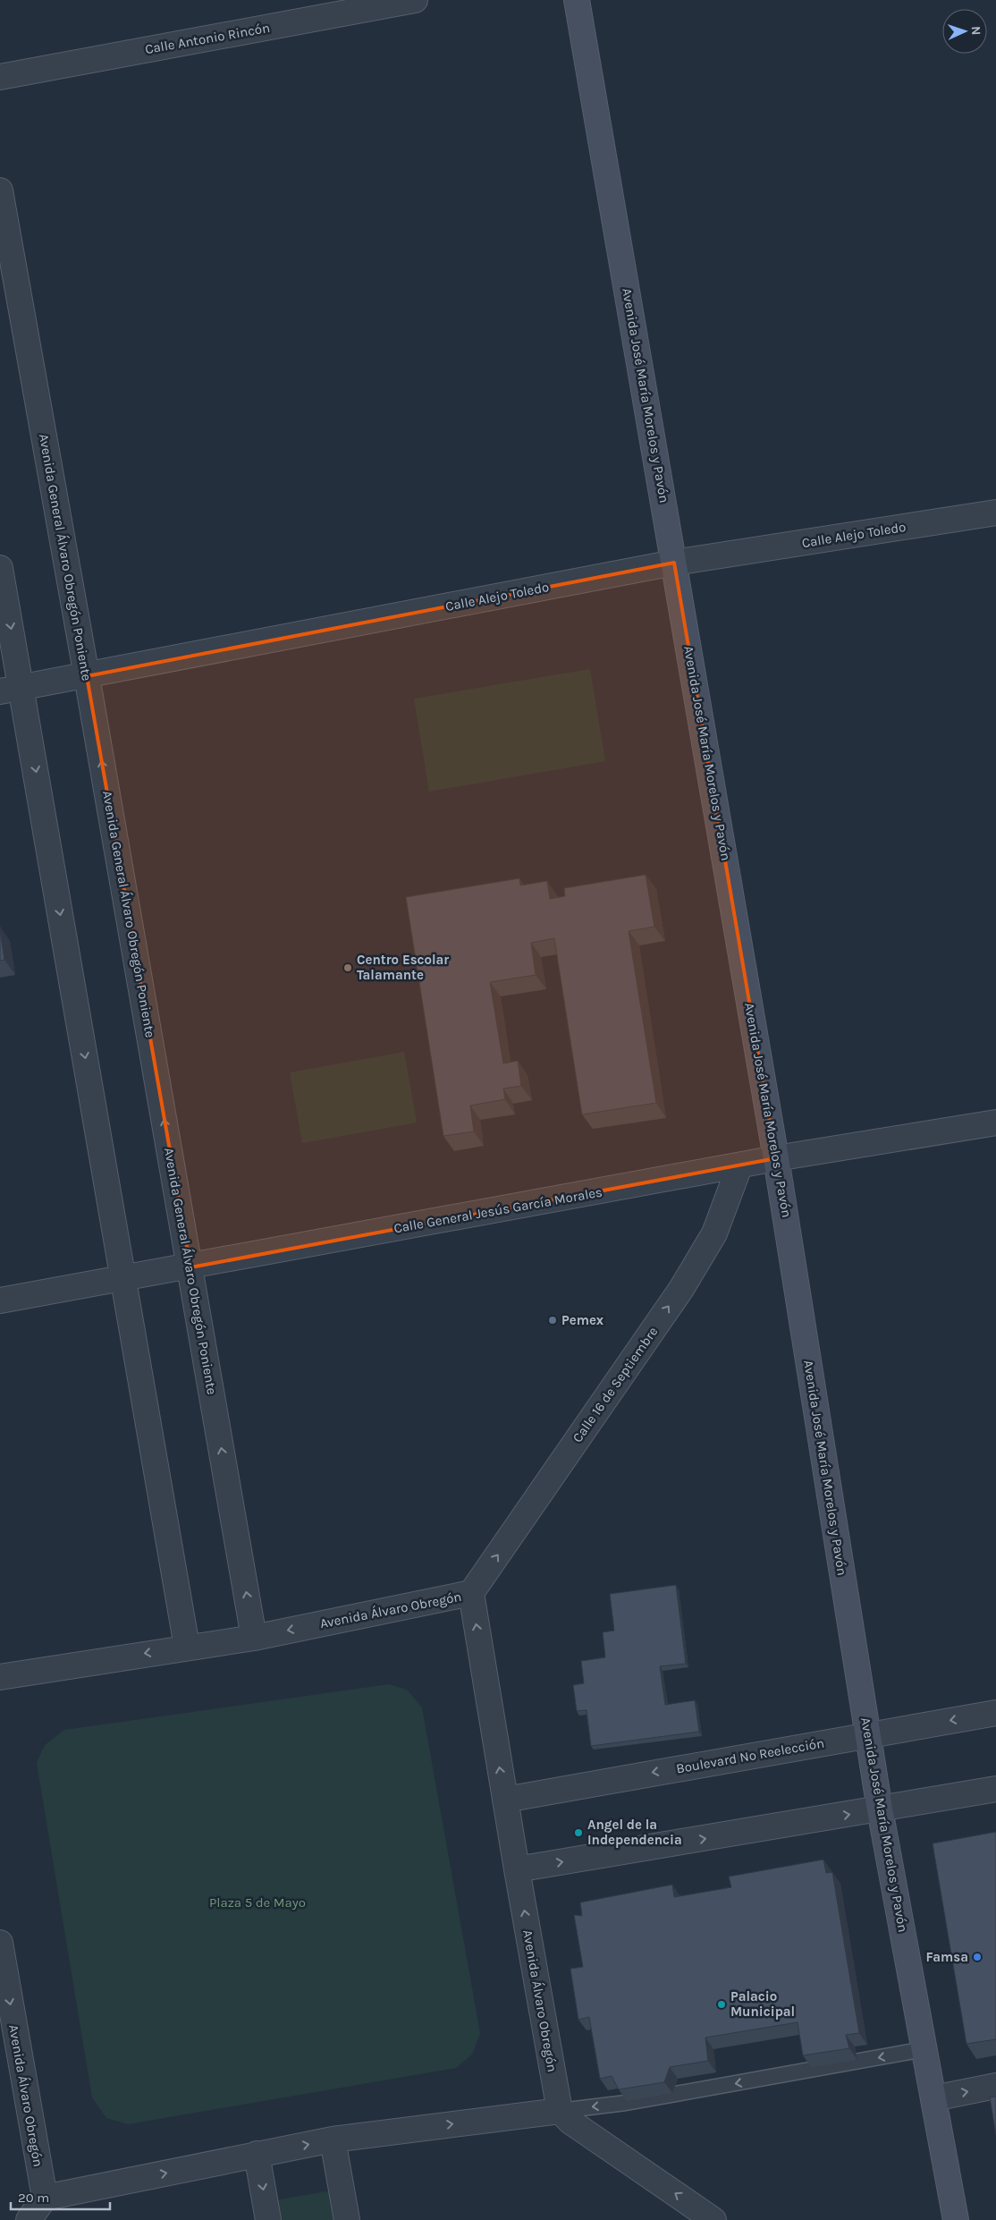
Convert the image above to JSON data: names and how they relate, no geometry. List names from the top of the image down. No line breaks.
{"streets":{"main road":["Avenida José María Morelos y Pavón"],"street":["Calle Antonio Rincón","Calle Alejo Toledo","Avenida General Álvaro Obregón Poniente","Calle General Jesús García Morales","Calle 16 de Septiembre","Avenida Álvaro Obregón","Boulevard No Reelección"]},"crossings":[["Avenida José María Morelos y Pavón","Calle Alejo Toledo"],["Avenida José María Morelos y Pavón","Calle General Jesús García Morales"],["Avenida José María Morelos y Pavón","Boulevard No Reelección"],["Calle Alejo Toledo","Avenida General Álvaro Obregón Poniente"],["Avenida General Álvaro Obregón Poniente","Calle General Jesús García Morales"],["Avenida General Álvaro Obregón Poniente","Avenida Álvaro Obregón"],["Calle General Jesús García Morales","Calle 16 de Septiembre"],["Calle 16 de Septiembre","Avenida Álvaro Obregón"],["Avenida Álvaro Obregón","Boulevard No Reelección"]],"one_way":["Calle 16 de Septiembre"],"parks":["Plaza 5 de Mayo"],"places":["Centro Escolar Talamante","Pemex","Angel de la Independencia","Famsa","Palacio Municipal"],"scale_bar":"20 m","north":"right"}
